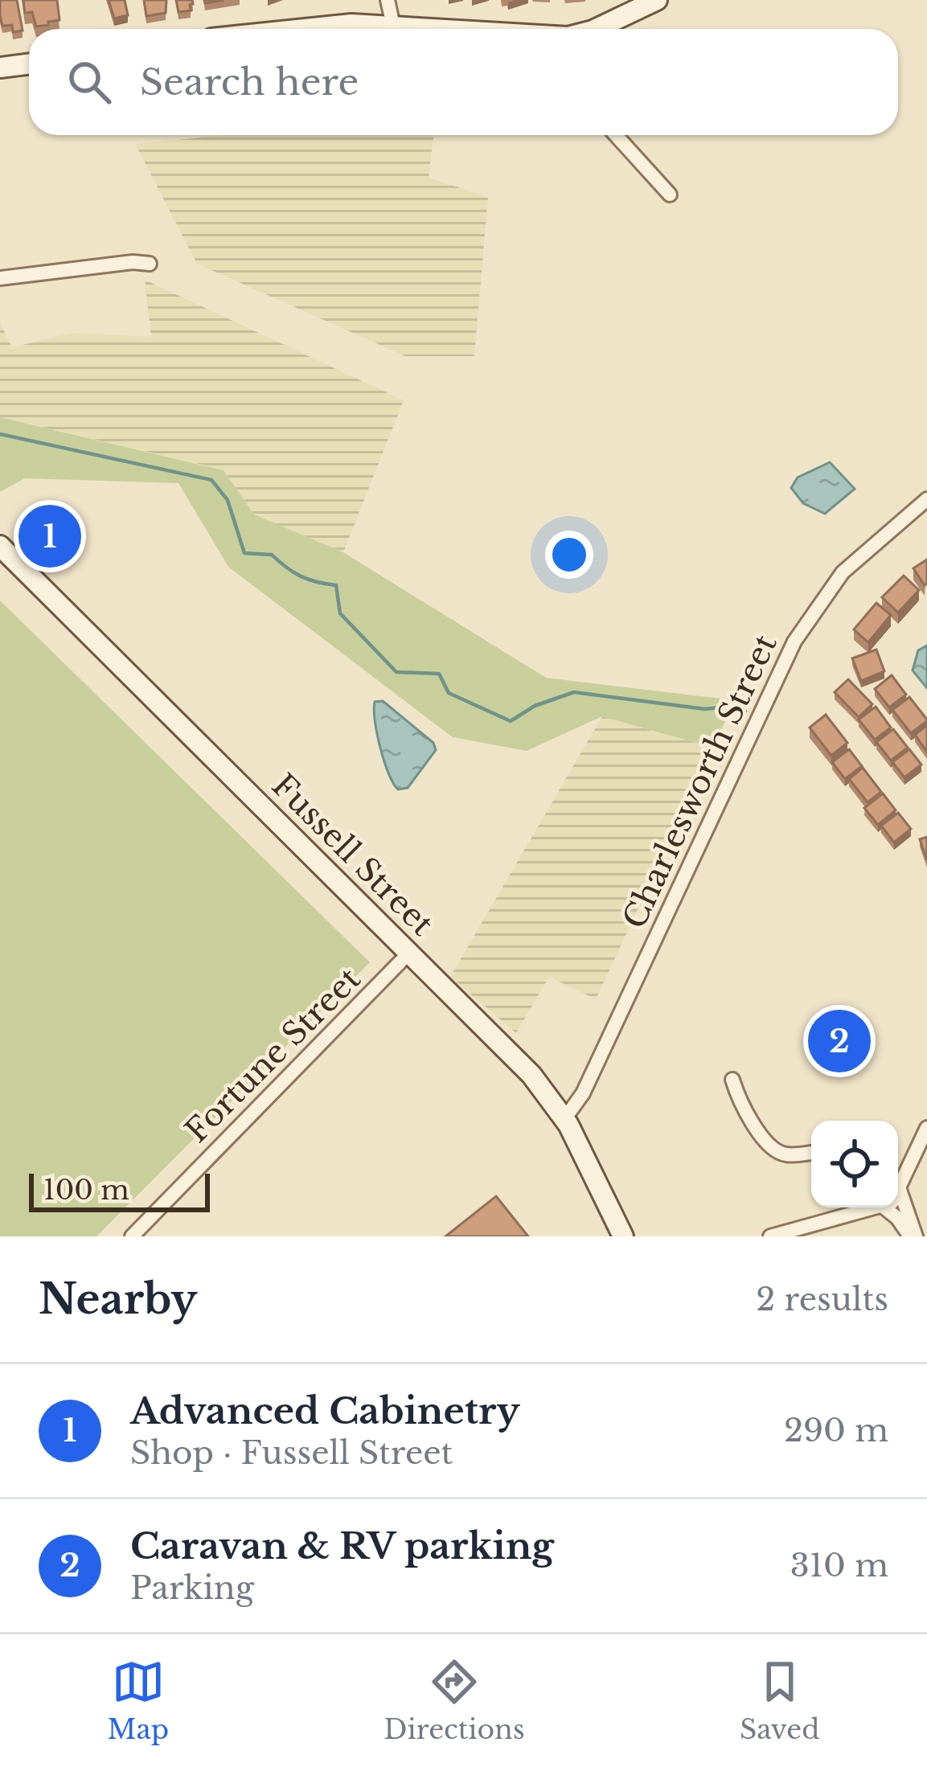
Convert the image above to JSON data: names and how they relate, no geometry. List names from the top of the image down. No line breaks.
{"streets":{"street":["Charlesworth Street","Fussell Street","Fortune Street"]},"crossings":[["Charlesworth Street","Fussell Street"],["Fussell Street","Fortune Street"]],"scale_bar":"100 m","page":{"search":"Search here","pins":["1","2"],"scale":"100 m","heading":["Nearby","2 results"],"list":[{"mark":"1","name":"Advanced Cabinetry","note":"Shop · Fussell Street","value":"290 m"},{"mark":"2","name":"Caravan & RV parking","note":"Parking","value":"310 m"}],"nav":["Map","Directions","Saved"]}}
